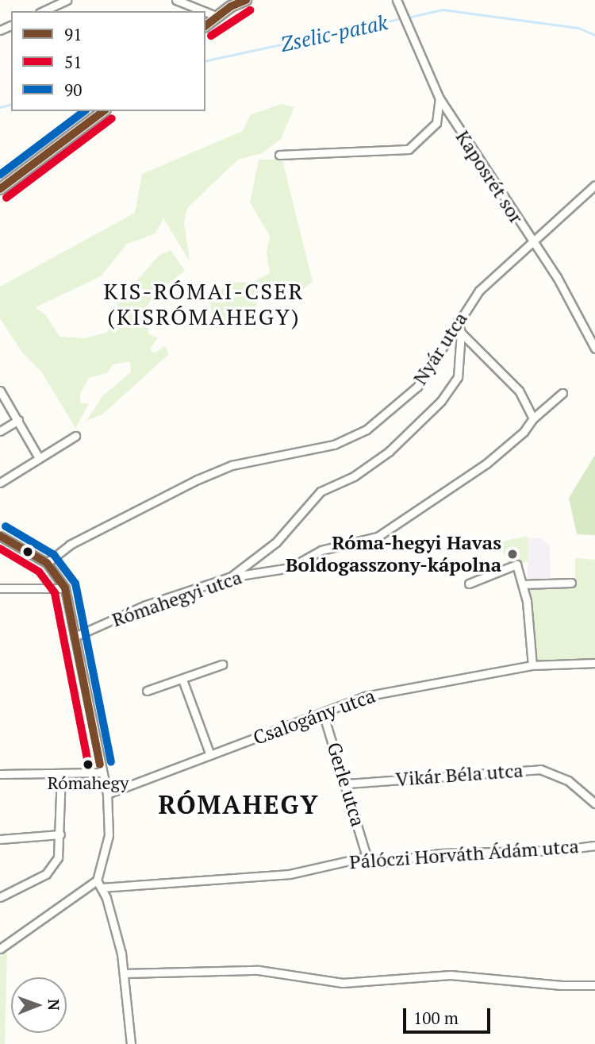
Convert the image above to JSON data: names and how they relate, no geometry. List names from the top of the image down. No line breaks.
{"streets":{"street":["Kaposrét sor","Nyár utca","Rómahegyi utca","Csalogány utca","Vikár Béla utca","Gerle utca","Pálóczi Horváth Ádám utca"]},"crossings":[["Kaposrét sor","Nyár utca"],["Csalogány utca","Gerle utca"],["Vikár Béla utca","Gerle utca"],["Gerle utca","Pálóczi Horváth Ádám utca"]],"districts":["KIS-RÓMAI-CSER (KISRÓMAHEGY)","RÓMAHEGY"],"water":["Zselic-patak"],"places":["Róma-hegyi Havas Boldogasszony-kápolna","Rómahegy"],"lines":["transit line 91","transit line 51","transit line 90"],"legend":["91","51","90"],"scale_bar":"100 m","north":"right"}
